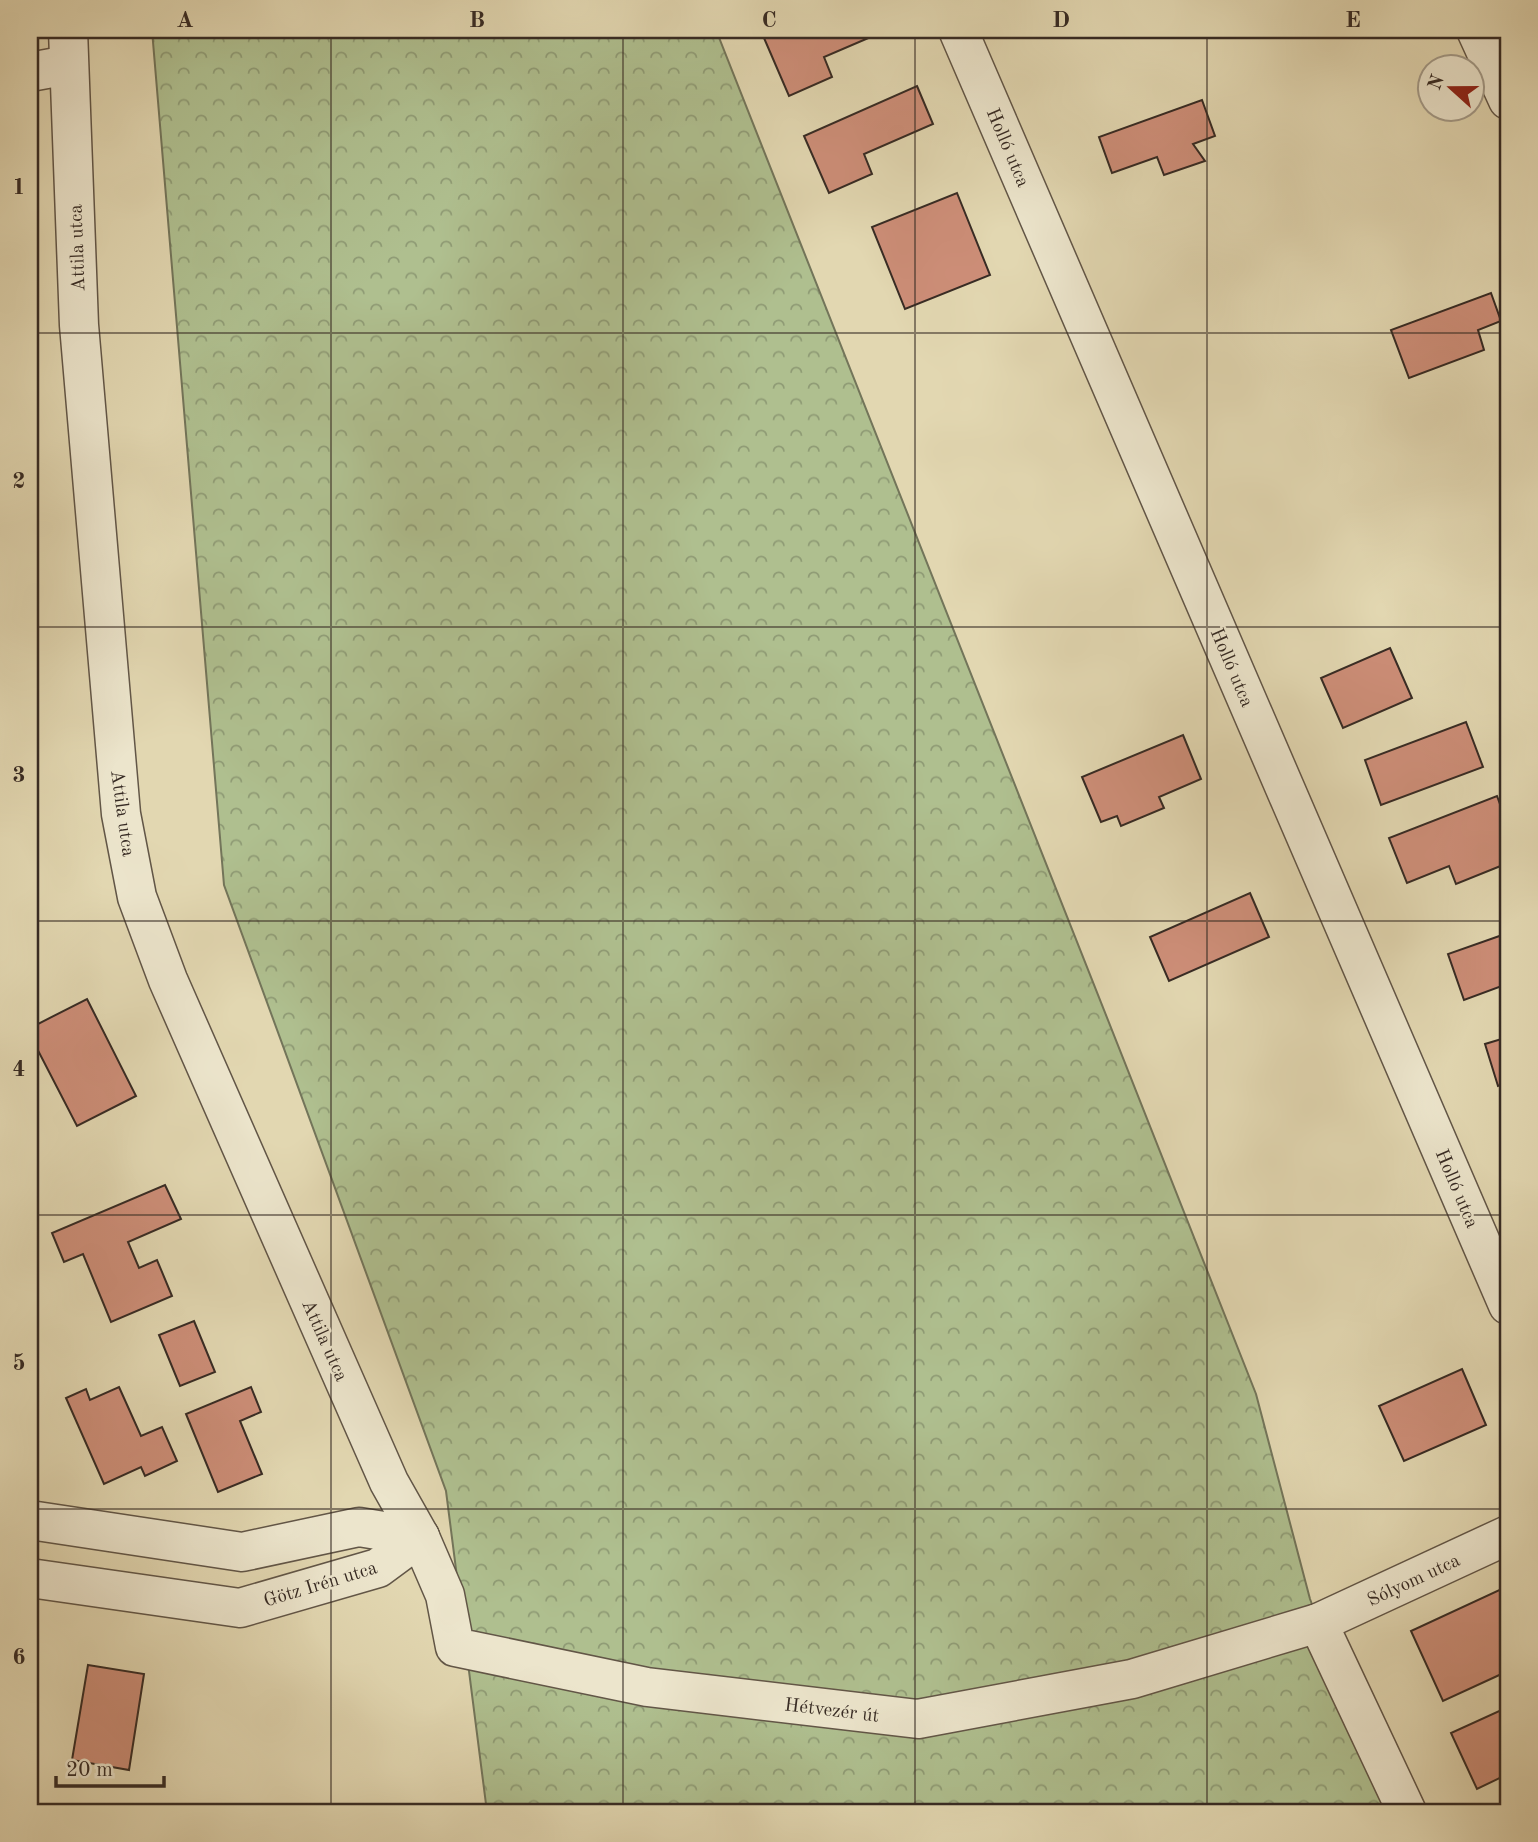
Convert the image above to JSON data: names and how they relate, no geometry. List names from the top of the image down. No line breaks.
{"streets":{"street":["Holló utca","Attila utca","Sólyom utca","Götz Irén utca","Hétvezér út"]},"crossings":[["Attila utca","Götz Irén utca"],["Attila utca","Hétvezér út"],["Sólyom utca","Hétvezér út"],["Götz Irén utca","Hétvezér út"]],"scale_bar":"20 m","north":"left","grid":{"columns":["A","B","C","D","E"],"rows":["1","2","3","4","5","6"]}}
